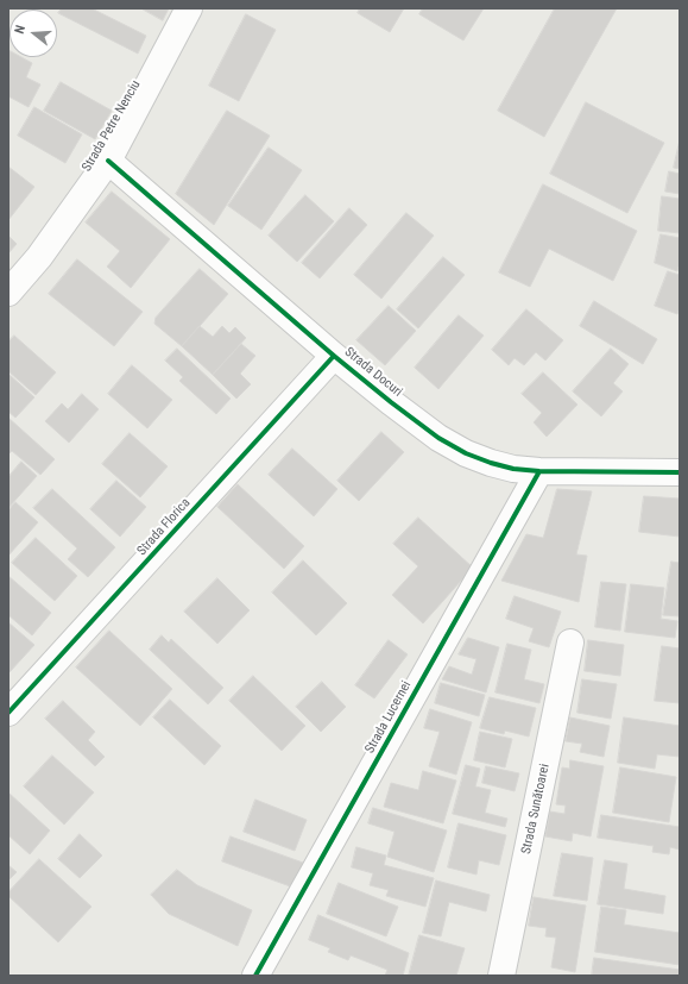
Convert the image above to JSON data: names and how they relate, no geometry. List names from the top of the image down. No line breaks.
{"streets":{"street":["Strada Petre Nenciu","Strada Docuri","Strada Florica","Strada Lucernei","Strada Sunătoarei"]},"crossings":[["Strada Petre Nenciu","Strada Docuri"],["Strada Docuri","Strada Florica"],["Strada Docuri","Strada Lucernei"]],"north":"left"}
